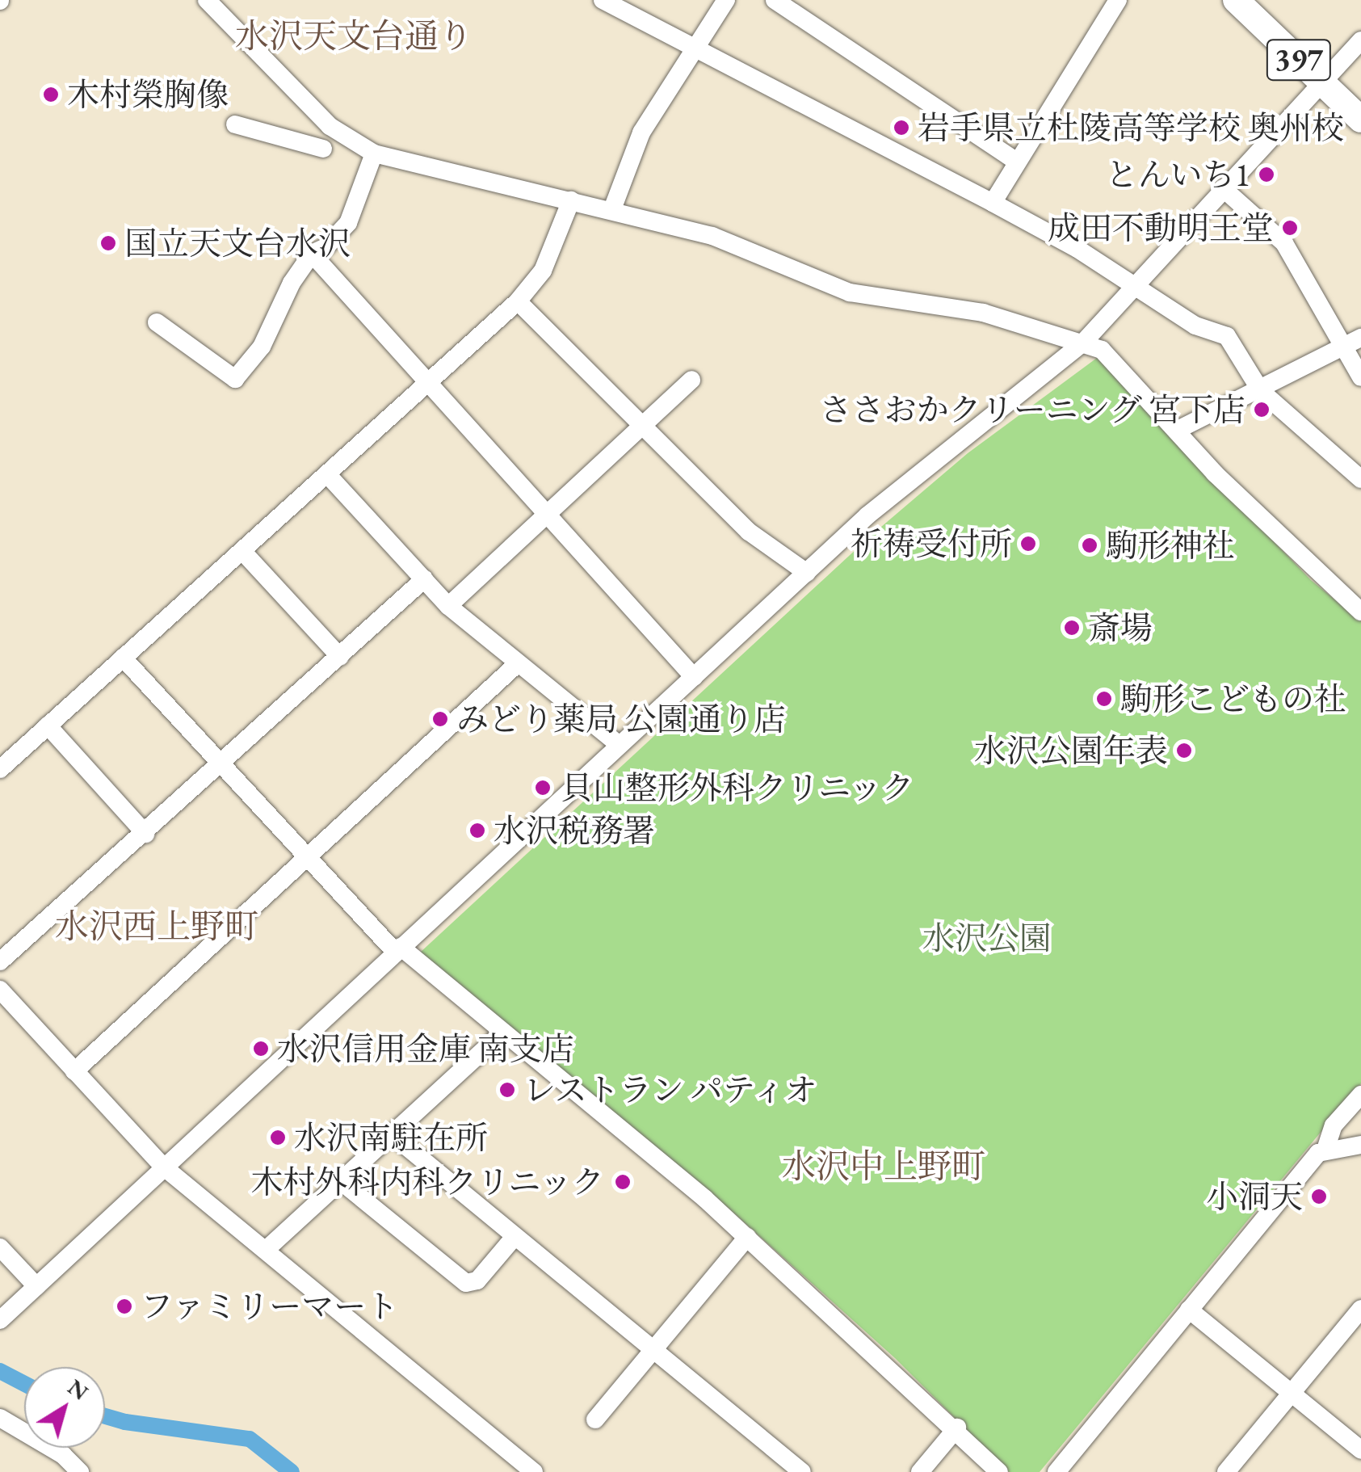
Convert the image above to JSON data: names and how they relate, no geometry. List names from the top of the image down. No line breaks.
{"streets":{"highway":["397"]},"districts":["水沢天文台通り","水沢西上野町","水沢中上野町"],"parks":["水沢公園"],"places":["木村榮胸像","岩手県立杜陵高等学校 奥州校","とんいち1","成田不動明王堂","国立天文台水沢","ささおかクリーニング 宮下店","祈祷受付所","駒形神社","斎場","駒形こどもの社","みどり薬局 公園通り店","水沢公園年表","貝山整形外科クリニック","水沢税務署","水沢信用金庫 南支店","レストラン パティオ","水沢南駐在所","木村外科内科クリニック","小洞天","ファミリーマート"],"north":"top right"}
